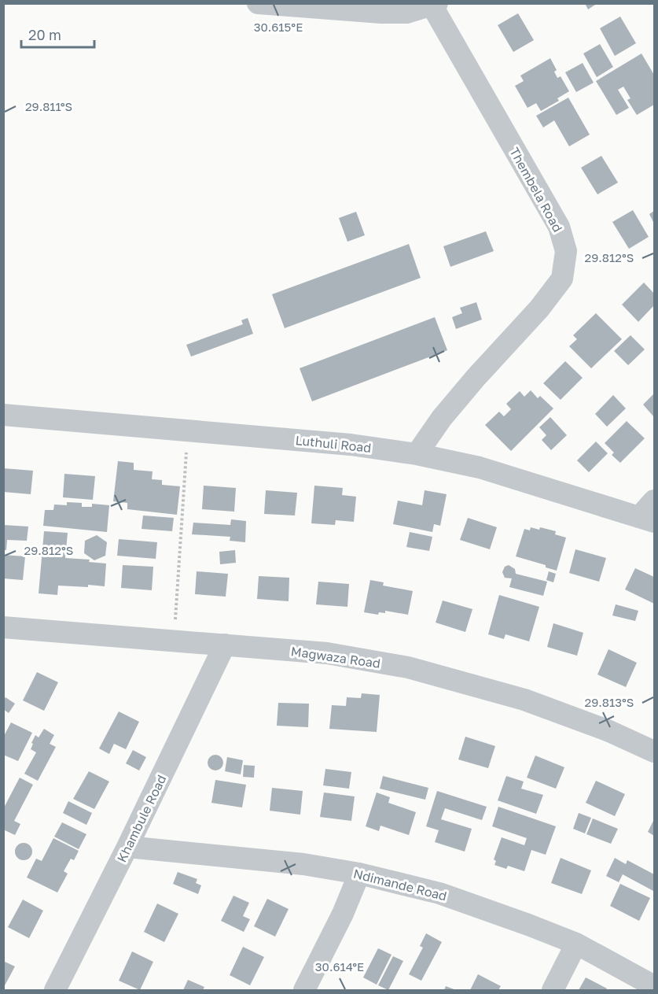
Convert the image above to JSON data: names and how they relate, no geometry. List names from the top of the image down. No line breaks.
{"streets":{"street":["Thembela Road","Luthuli Road","Magwaza Road","Khambule Road","Ndimande Road"]},"crossings":[["Thembela Road","Luthuli Road"],["Magwaza Road","Khambule Road"],["Khambule Road","Ndimande Road"]],"scale_bar":"20 m","coordinates":["30.615°E","29.811°S","29.812°S","29.813°S","30.614°E"]}
